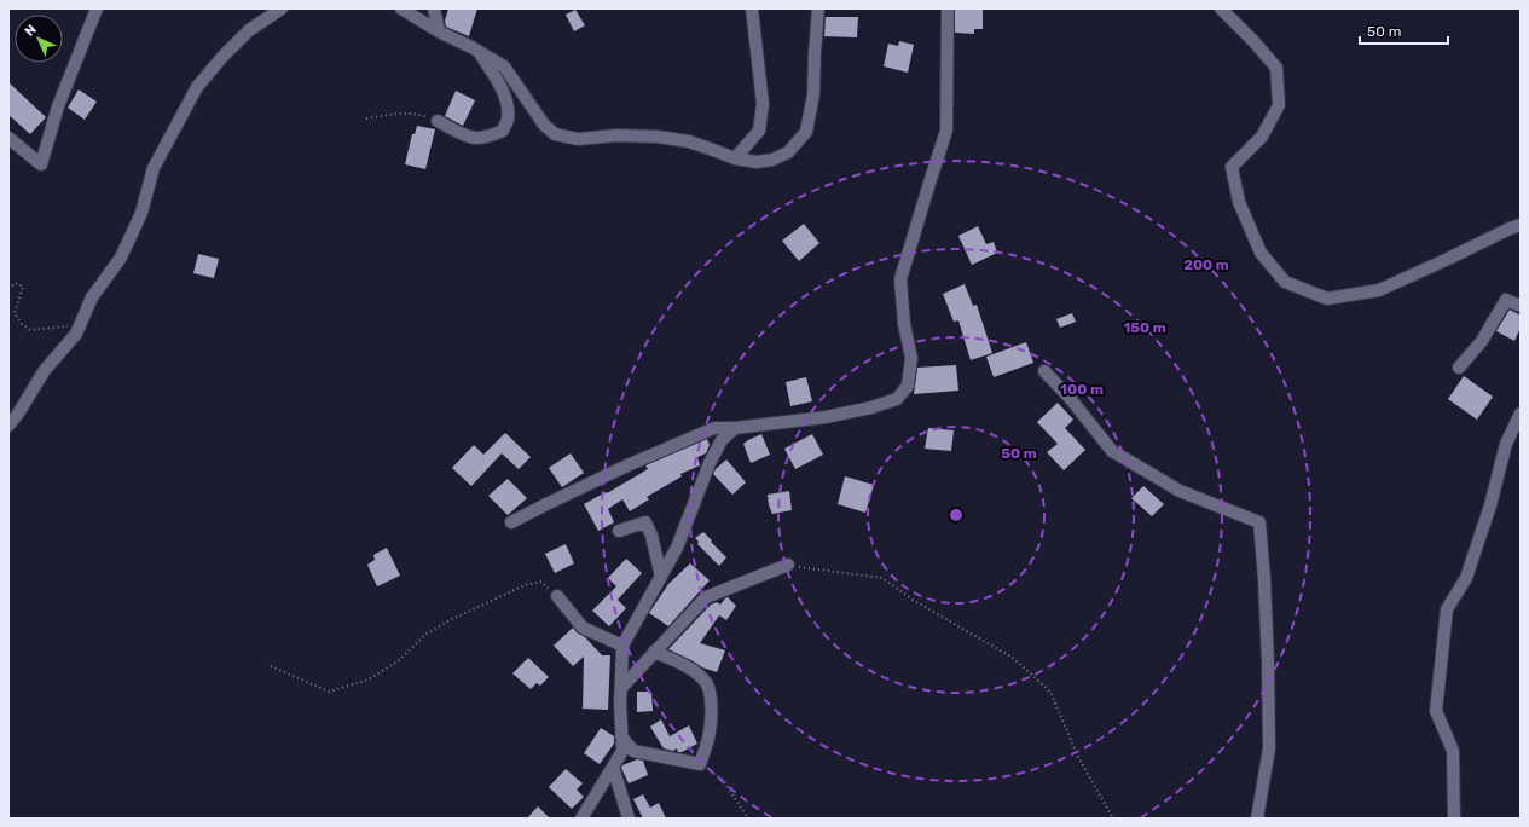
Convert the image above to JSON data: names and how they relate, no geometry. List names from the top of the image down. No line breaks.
{"scale_bar":"50 m","north":"top left","rings":["200 m","150 m","100 m","50 m"]}
